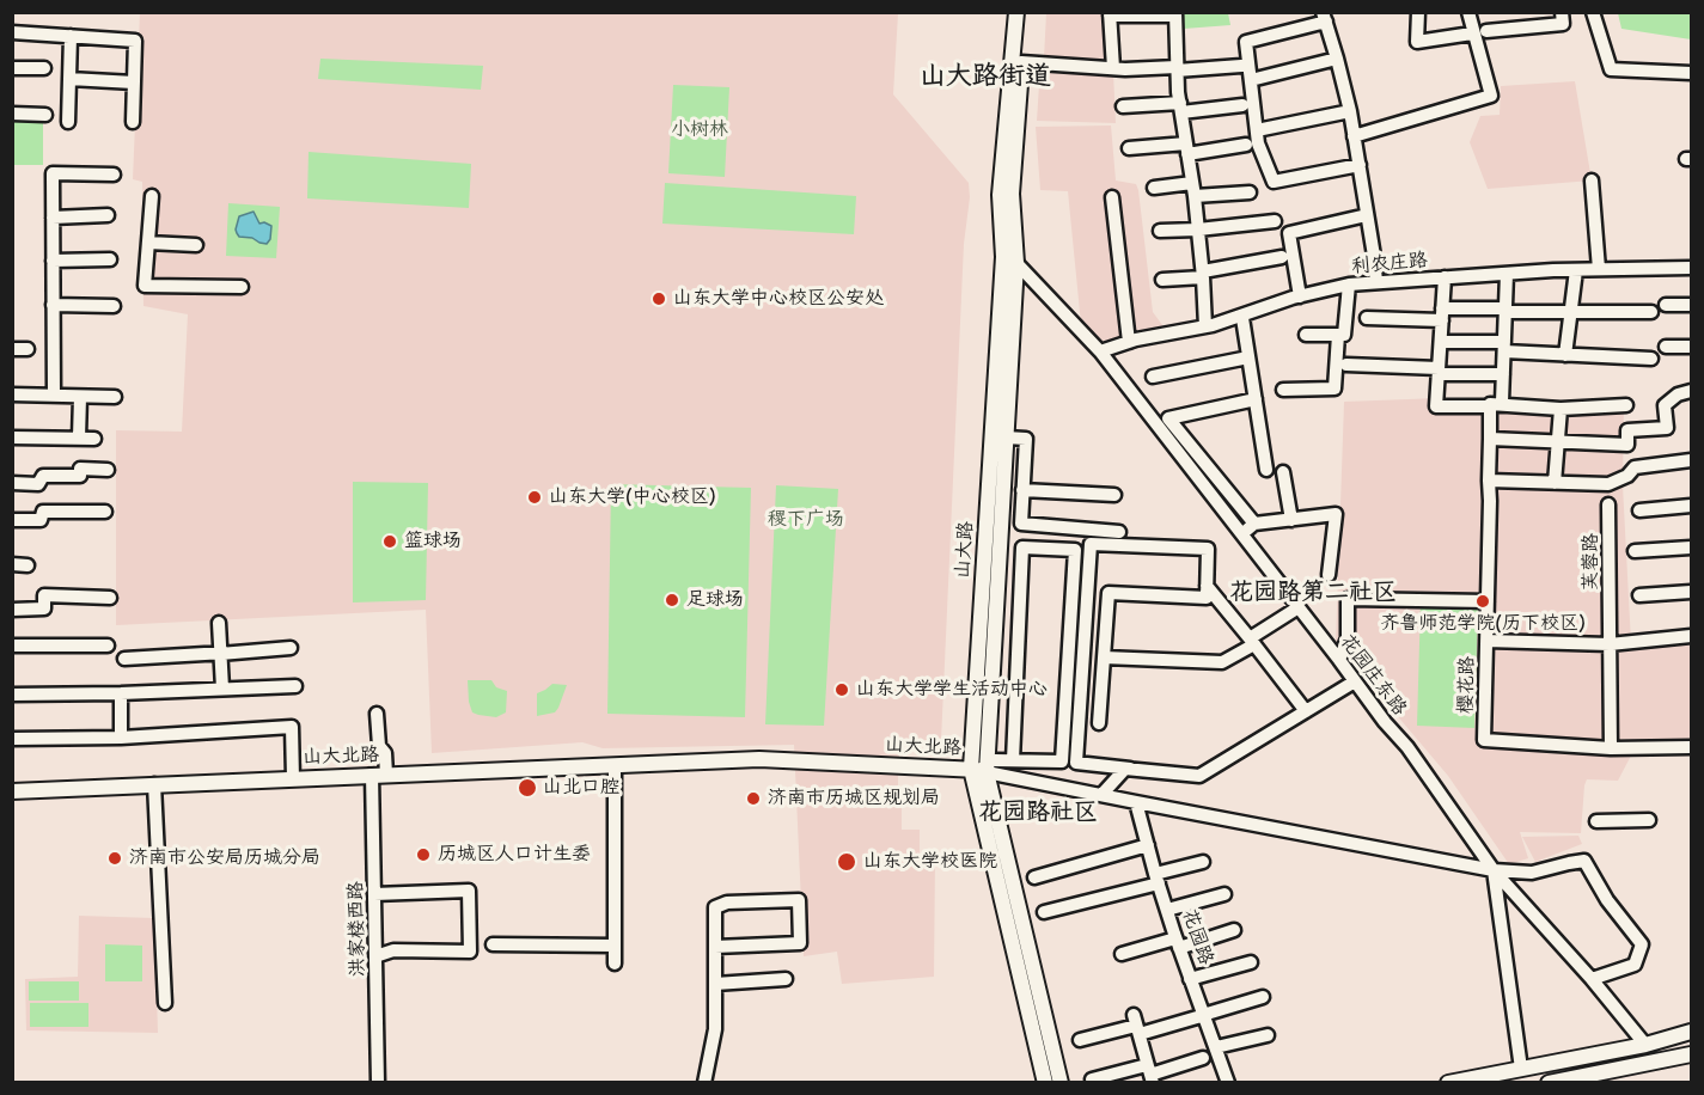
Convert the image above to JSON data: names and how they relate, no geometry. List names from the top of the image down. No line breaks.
{"streets":{"main road":["山大路","山大北路"],"street":["利农庄路","芙蓉路","花园庄东路","樱花路","洪家楼西路","花园路"]},"crossings":[["利农庄路","花园庄东路"],["利农庄路","樱花路"],["山大路","花园庄东路"],["山大路","山大北路"],["芙蓉路","樱花路"],["山大北路","洪家楼西路"]],"districts":["山大路街道","花园路第二社区","花园路社区"],"parks":["小树林","稷下广场"],"places":["山东大学中心校区公安处","山东大学(中心校区)","篮球场","足球场","齐鲁师范学院(历下校区)","山东大学学生活动中心","山北口腔","济南市历城区规划局","历城区人口计生委","济南市公安局历城分局","山东大学校医院"]}
